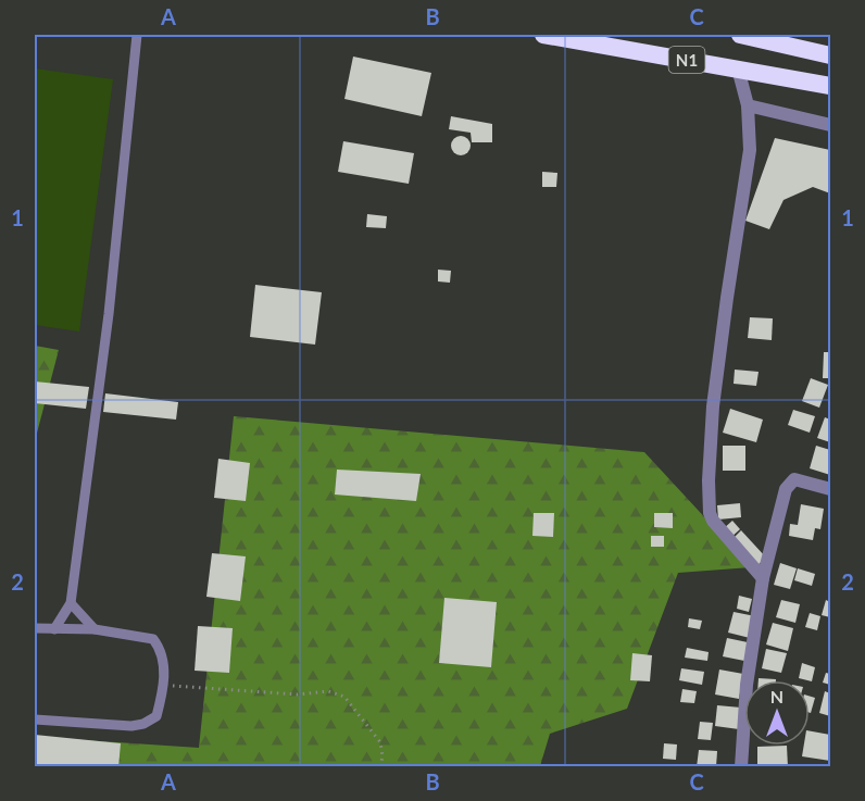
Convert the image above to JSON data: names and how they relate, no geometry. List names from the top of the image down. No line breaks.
{"streets":{"highway":["N1"]},"north":"top","grid":{"columns":["A","B","C"],"rows":["1","2"]}}
